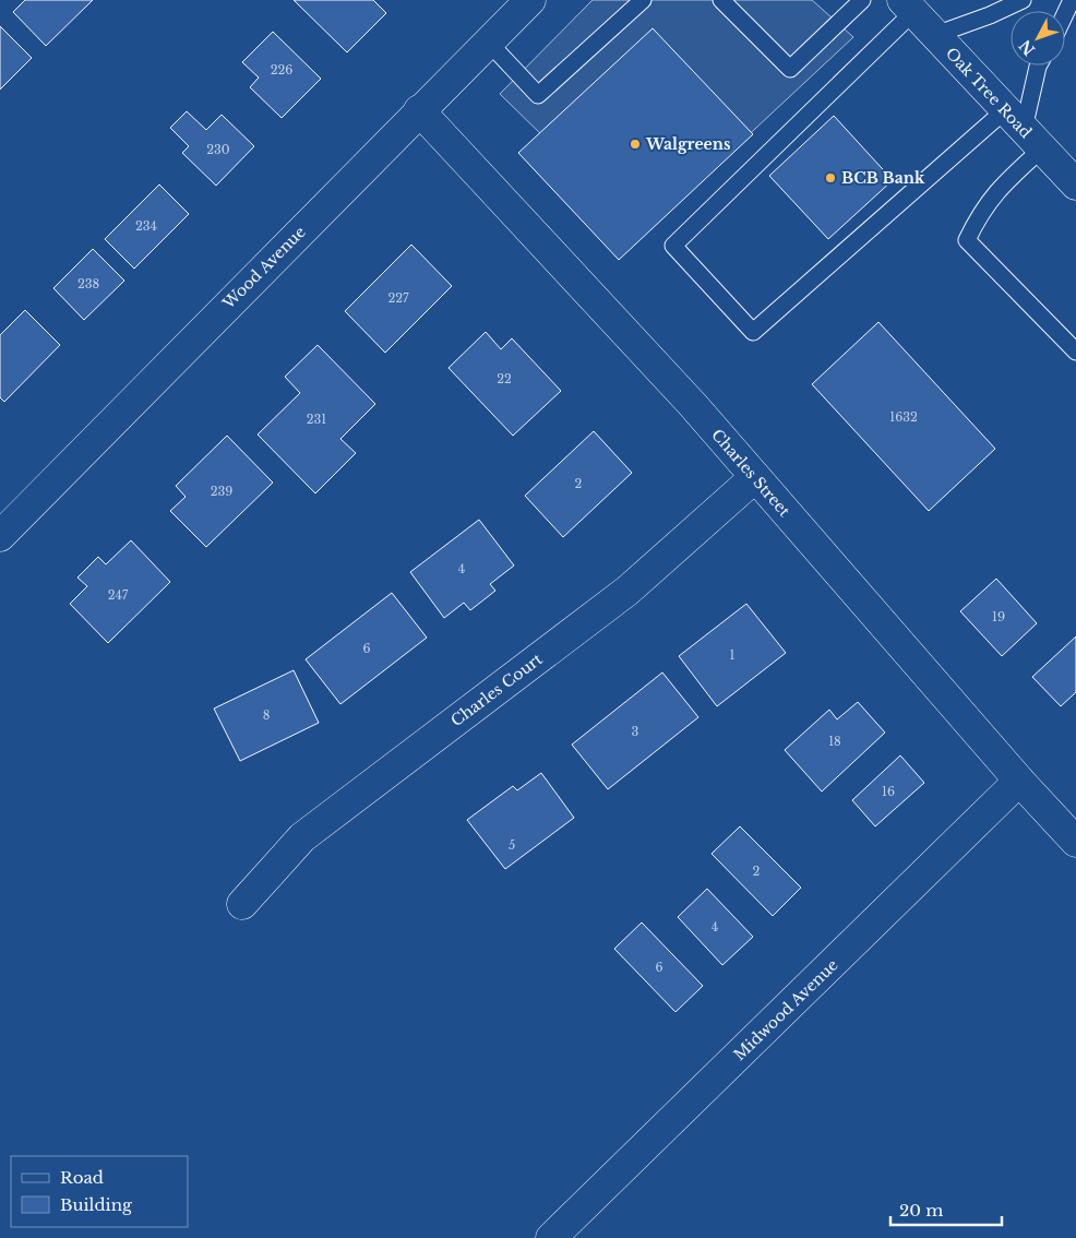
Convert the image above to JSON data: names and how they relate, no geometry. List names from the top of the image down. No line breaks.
{"streets":{"street":["Oak Tree Road","Wood Avenue","Charles Street","Charles Court","Midwood Avenue"]},"crossings":[["Wood Avenue","Charles Street"],["Charles Street","Charles Court"],["Charles Street","Midwood Avenue"]],"places":["Walgreens","BCB Bank"],"house_numbers":["226","230","234","238","227","22","1632","231","2","239","4","247","19","6","1","8","3","18","16","5","2","4","6"],"legend":["Road","Building"],"scale_bar":"20 m","north":"bottom left"}
